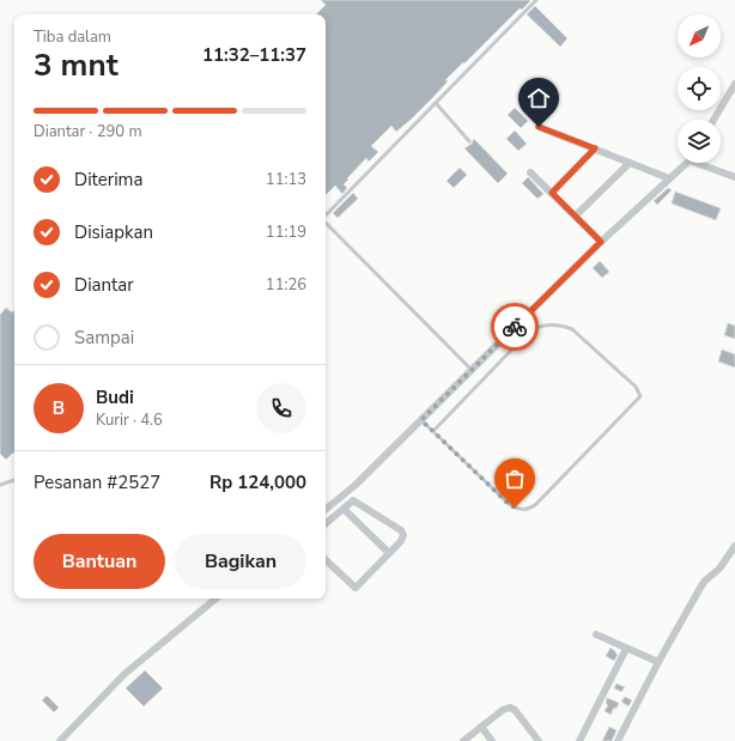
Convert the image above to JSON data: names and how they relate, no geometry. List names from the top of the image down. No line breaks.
{"north":"bottom left","page":{"heading":["3 mnt","Tiba dalam","11:32–11:37"],"panel":["Budi","Kurir · 4.6","Pesanan #2527","Rp 124,000"],"bar":"Diantar · 290 m","list":[["Diterima","11:13"],["Disiapkan","11:19"],["Diantar","11:26"],"Sampai"],"round":"B","buttons":["Bantuan","Bagikan"]}}
